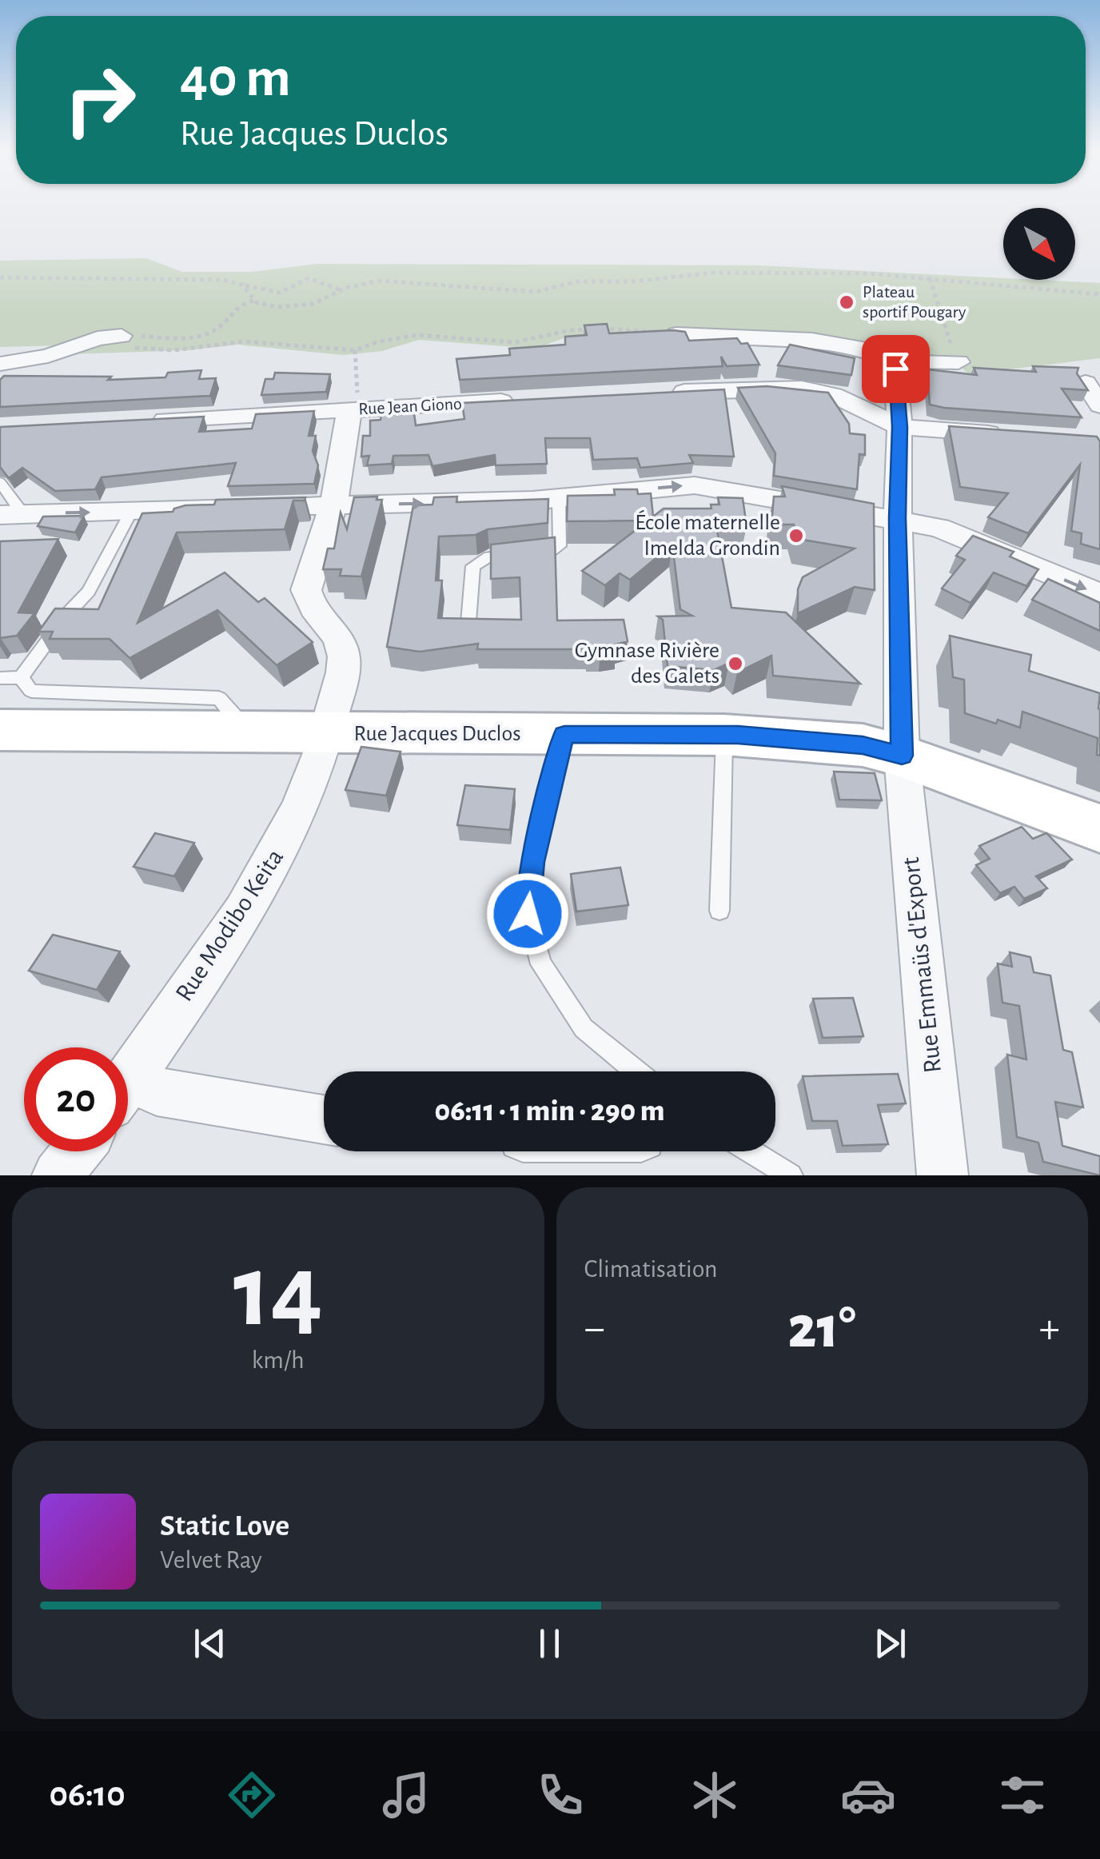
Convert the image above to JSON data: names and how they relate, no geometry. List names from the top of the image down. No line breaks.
{"streets":{"street":["Rue Jean Giono","Rue Jacques Duclos","Rue Modibo Keita","Rue Emmaüs d'Export"]},"crossings":[["Rue Jacques Duclos","Rue Modibo Keita"],["Rue Jacques Duclos","Rue Emmaüs d'Export"]],"places":["Plateau sportif Pougary","École maternelle Imelda Grondin","Gymnase Rivière des Galets"],"north":"bottom right","page":{"turn":["40 m","Rue Jacques Duclos"],"limit":"20","trip":"06:11 · 1 min · 290 m","tile":[["14","km/h"],"Climatisation"],"heat":["−","21°","+"],"song":["Static Love","Velvet Ray"],"tabs":"06:10"}}
